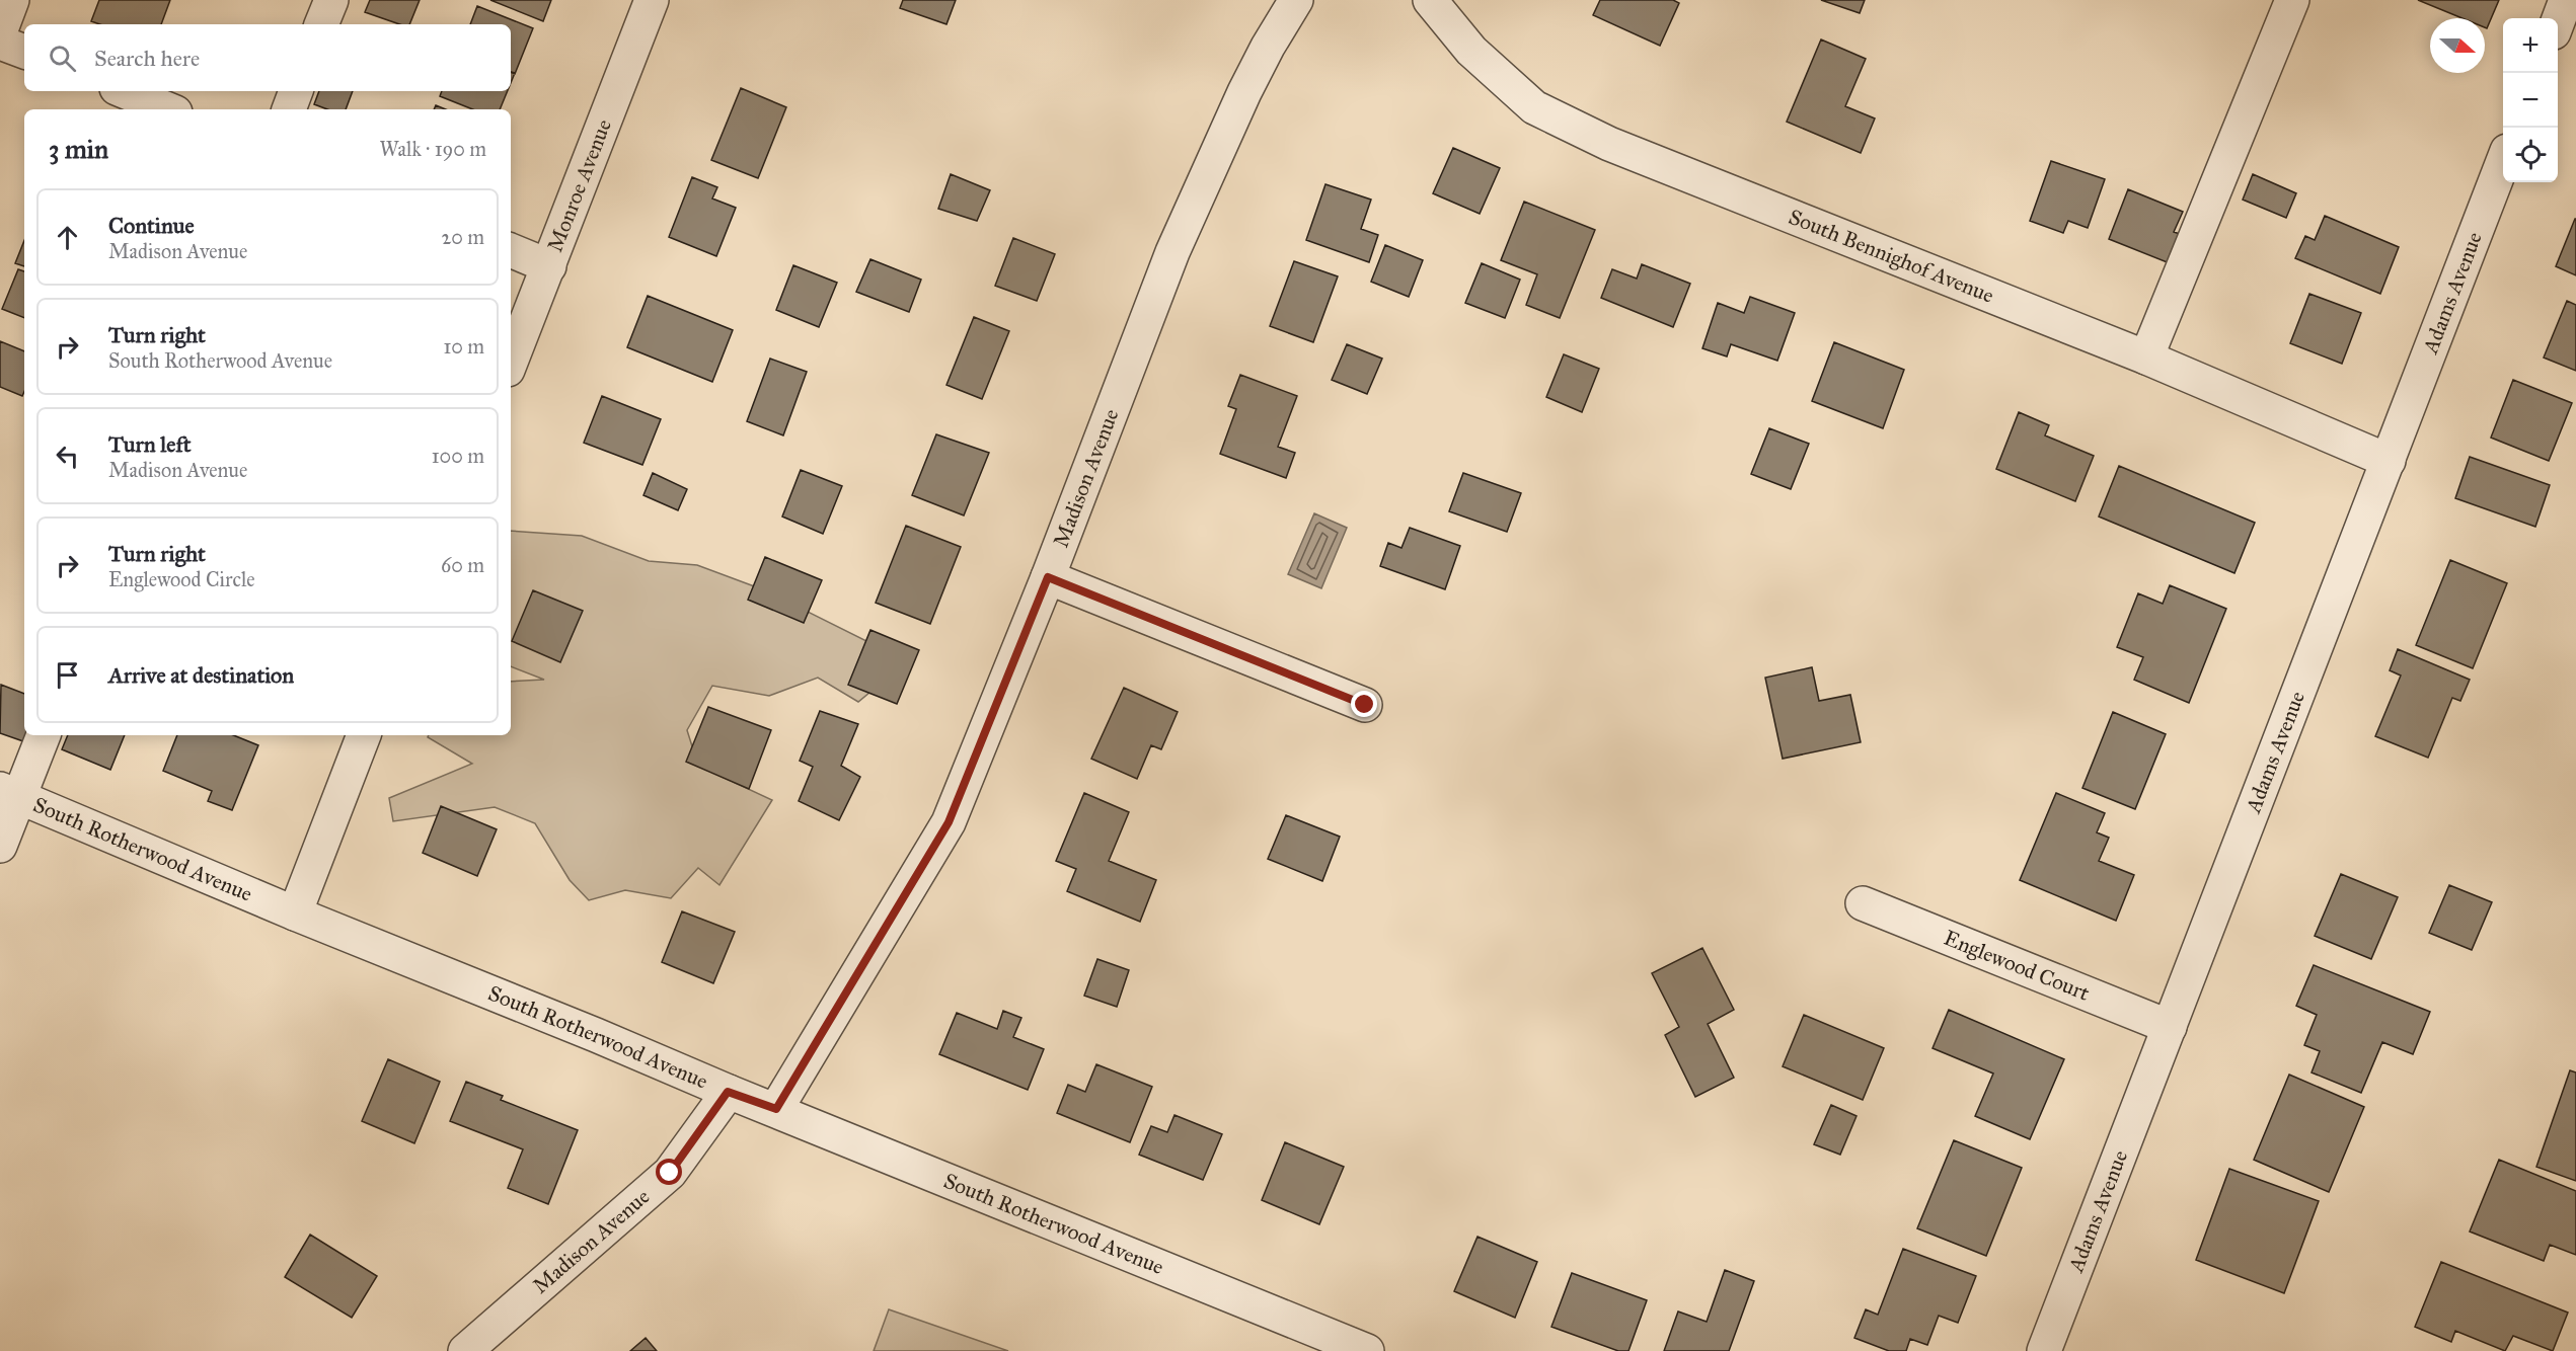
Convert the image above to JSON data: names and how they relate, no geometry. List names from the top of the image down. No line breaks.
{"streets":{"street":["Monroe Avenue","South Bennighof Avenue","Adams Avenue","Madison Avenue","South Rotherwood Avenue","Englewood Court"]},"crossings":[["South Bennighof Avenue","Adams Avenue"],["Adams Avenue","Englewood Court"],["Madison Avenue","South Rotherwood Avenue"]],"north":"right","page":{"map_buttons":["+","−"],"search":"Search here","heading":["3 min","Walk · 190 m"],"list":[["Continue","Madison Avenue","20 m"],["Turn right","South Rotherwood Avenue","10 m"],["Turn left","Madison Avenue","100 m"],["Turn right","Englewood Circle","60 m"],"Arrive at destination"]}}
